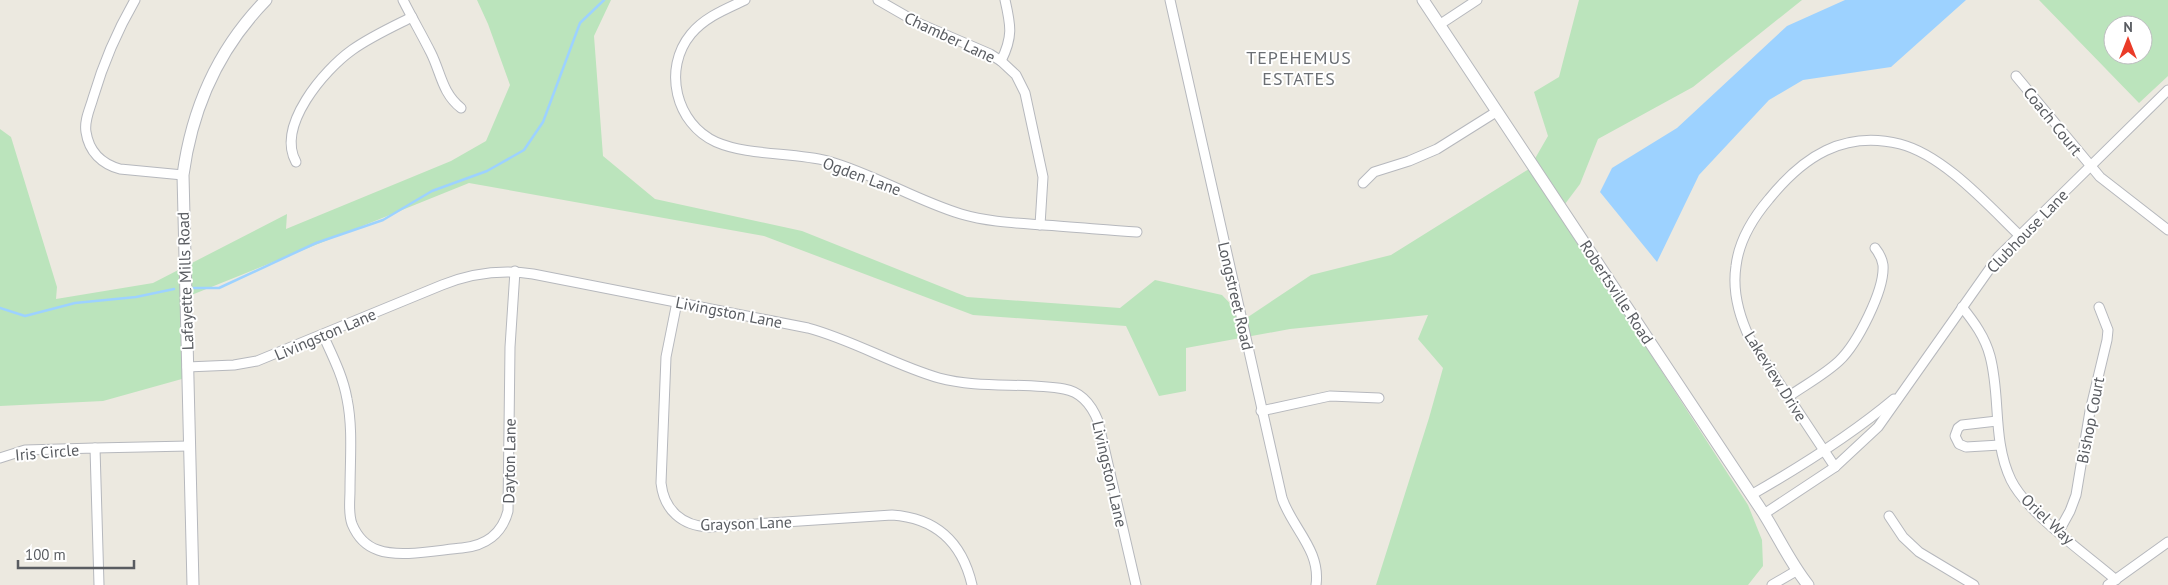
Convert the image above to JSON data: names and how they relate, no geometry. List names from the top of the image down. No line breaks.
{"streets":{"street":["Chamber Lane","Coach Court","Ogden Lane","Clubhouse Lane","Lafayette Mills Road","Robertsville Road","Longstreet Road","Livingston Lane","Lakeview Drive","Bishop Court","Iris Circle","Dayton Lane","Oriel Way","Grayson Lane"]},"crossings":[["Chamber Lane","Ogden Lane"],["Coach Court","Clubhouse Lane"],["Clubhouse Lane","Robertsville Road"],["Clubhouse Lane","Lakeview Drive"],["Clubhouse Lane","Oriel Way"],["Lafayette Mills Road","Livingston Lane"],["Lafayette Mills Road","Iris Circle"],["Livingston Lane","Dayton Lane"],["Livingston Lane","Grayson Lane"],["Bishop Court","Oriel Way"]],"districts":["TEPEHEMUS ESTATES"],"scale_bar":"100 m","north":"top"}
